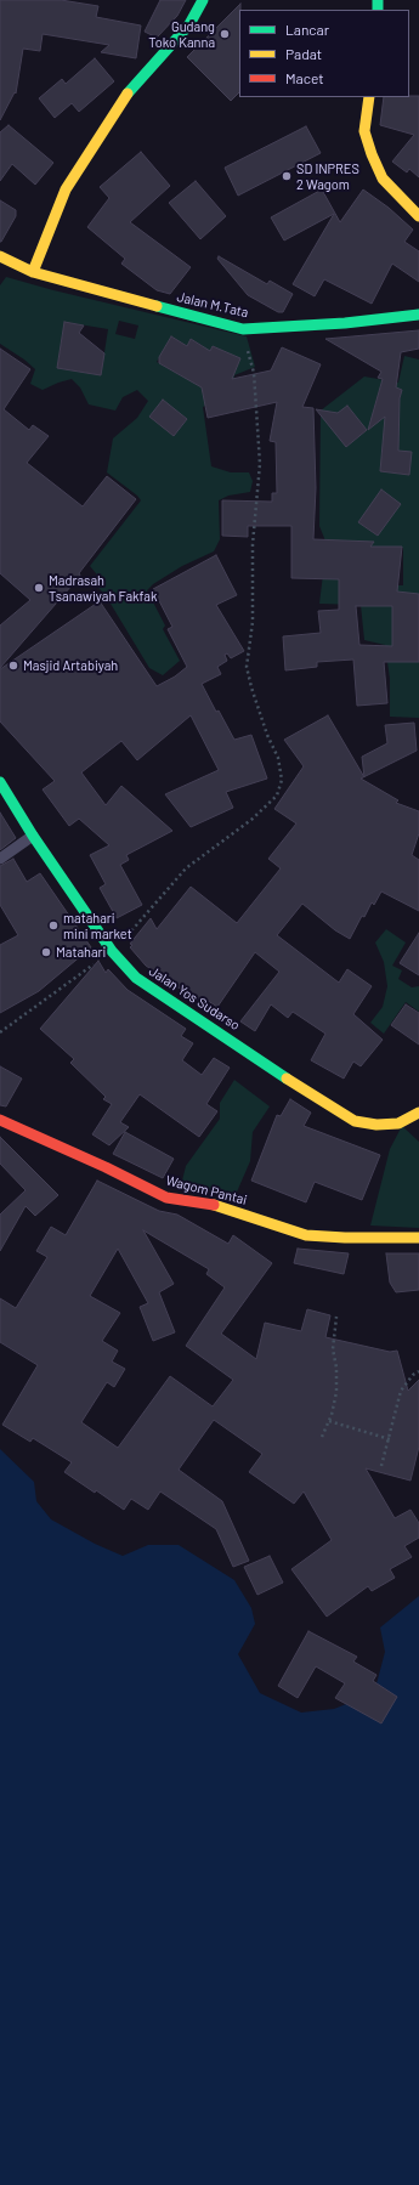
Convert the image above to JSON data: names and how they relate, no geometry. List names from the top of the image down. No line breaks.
{"streets":{"street":["Jalan M.Tata","Jalan Yos Sudarso","Wagom Pantai"]},"places":["Gudang Toko Kanna","SD INPRES 2 Wagom","Madrasah Tsanawiyah Fakfak","Masjid Artabiyah","matahari mini market","Matahari"],"legend":["Lancar","Padat","Macet"]}
